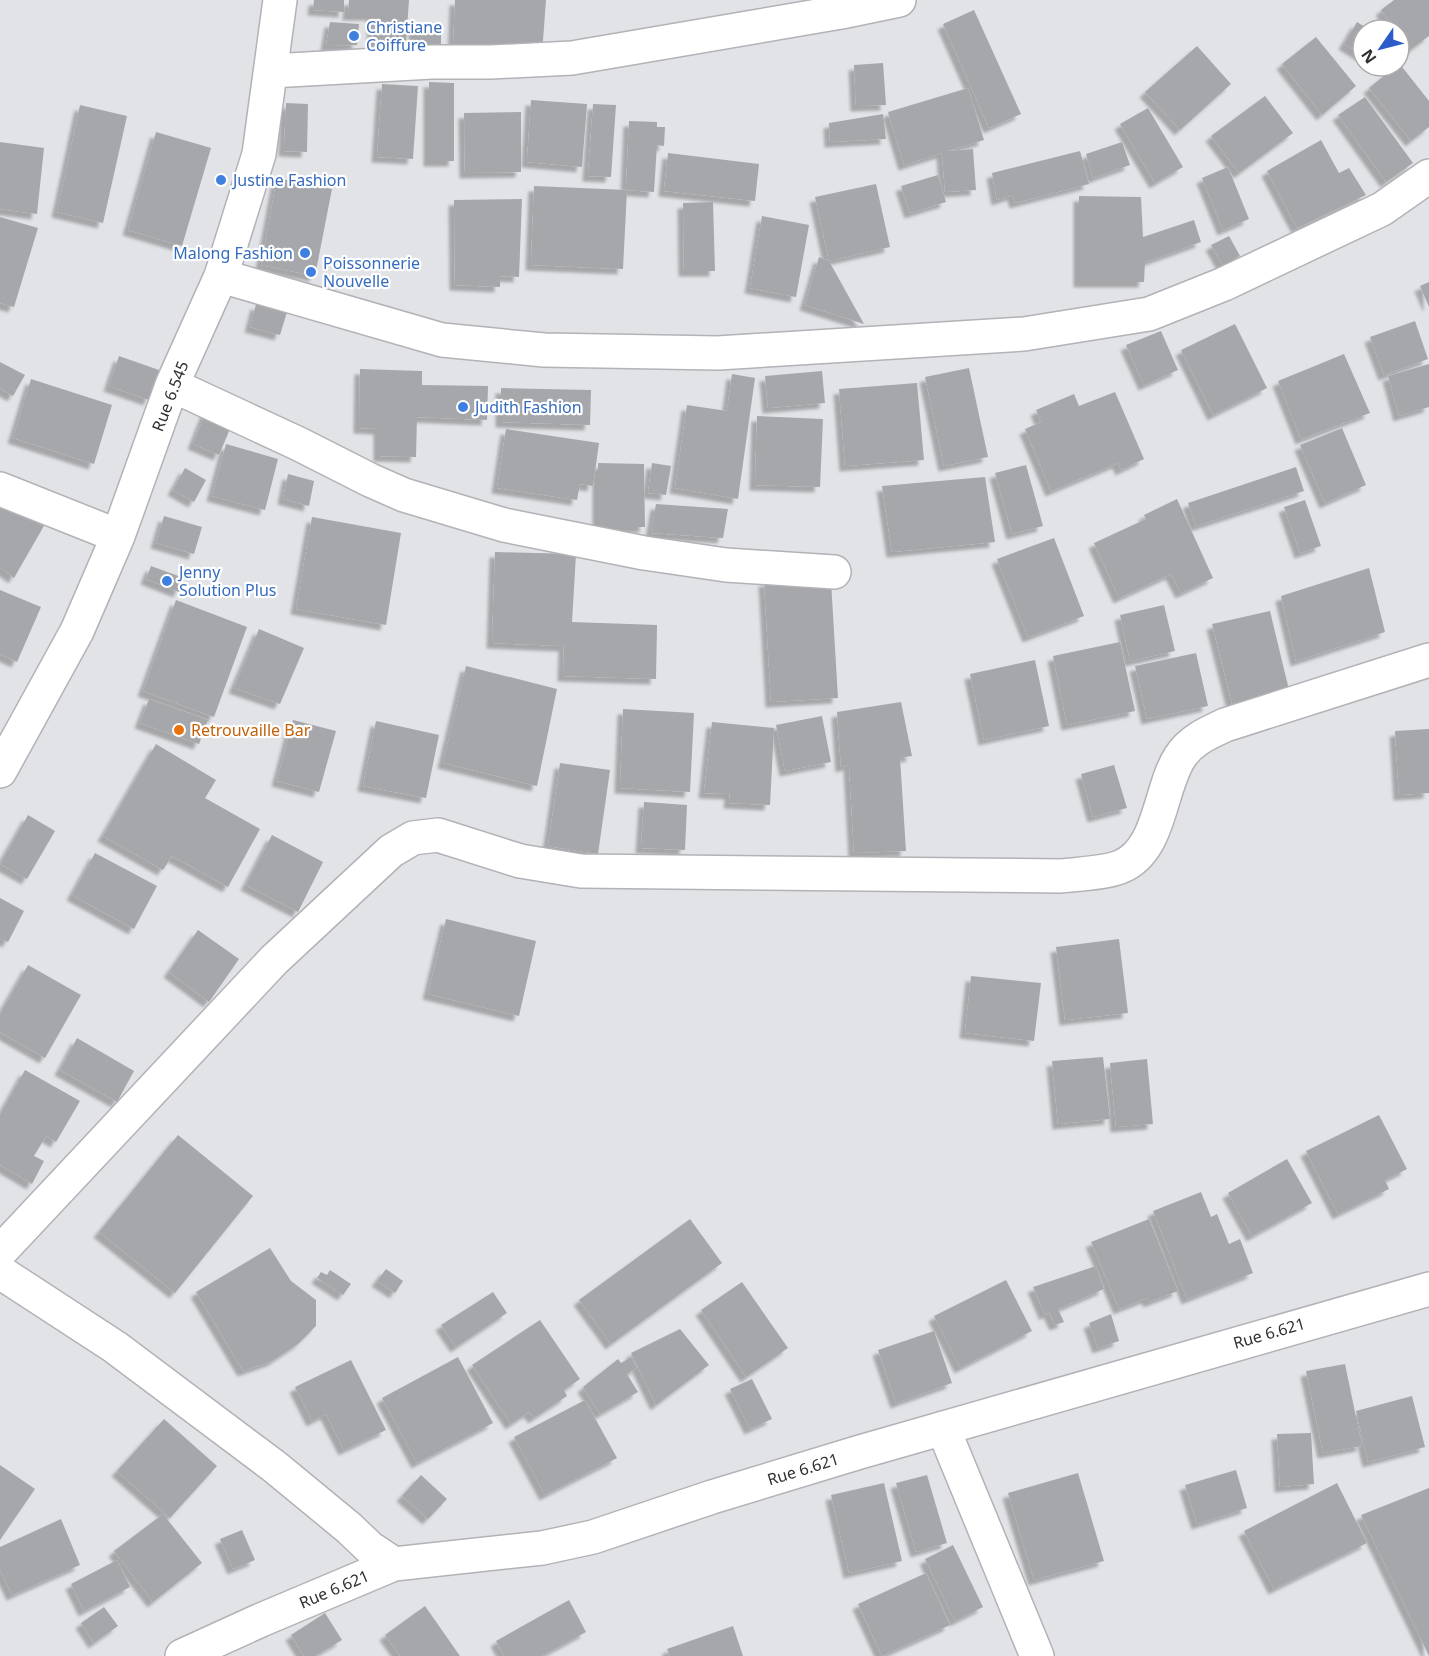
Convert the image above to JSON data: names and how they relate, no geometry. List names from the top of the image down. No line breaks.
{"streets":{"street":["Rue 6.545","Rue 6.621"]},"places":["Christiane Coiffure","Justine Fashion","Malong Fashion","Poissonnerie Nouvelle","Judith Fashion","Jenny Solution Plus","Retrouvaille Bar"],"north":"bottom left"}
